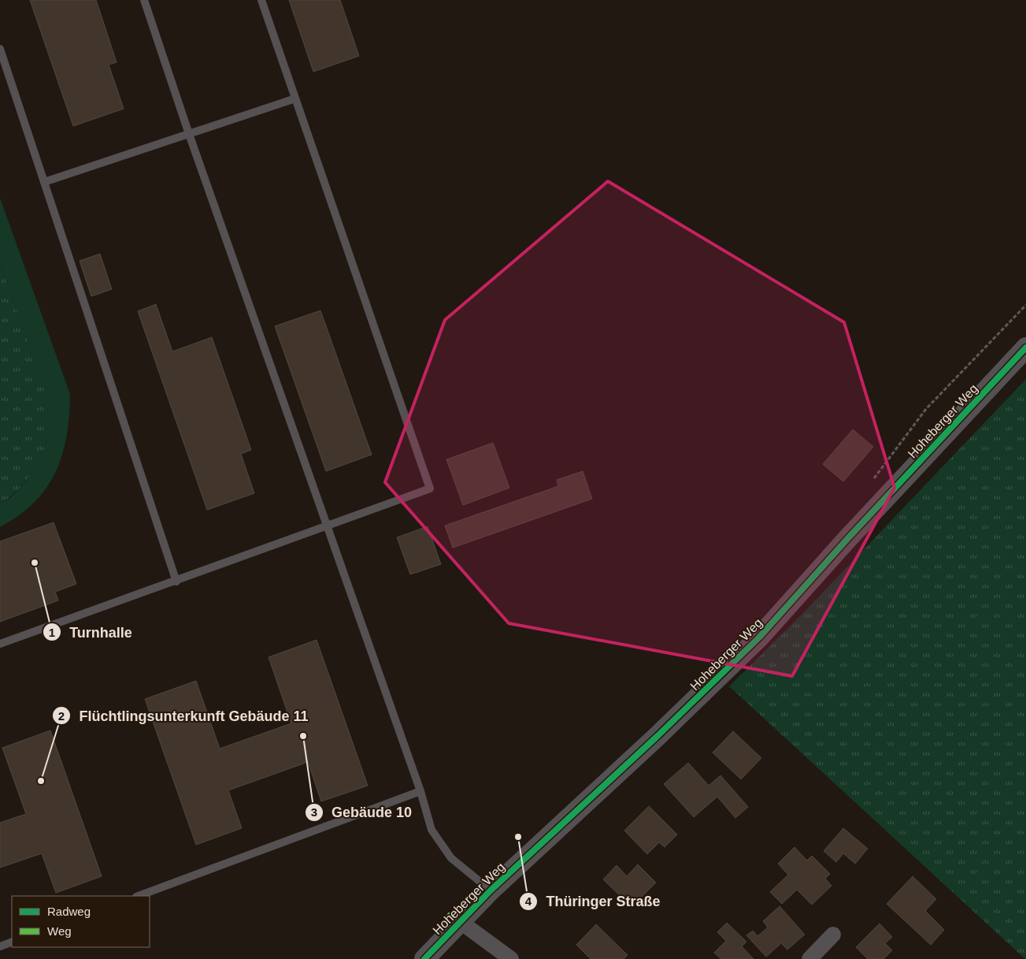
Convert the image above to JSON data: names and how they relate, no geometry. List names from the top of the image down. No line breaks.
{"streets":{"street":["Hoheberger Weg"]},"places":["Turnhalle","Gebäude 10","Flüchtlingsunterkunft Gebäude 11","Thüringer Straße"],"legend":["Radweg","Weg"]}
